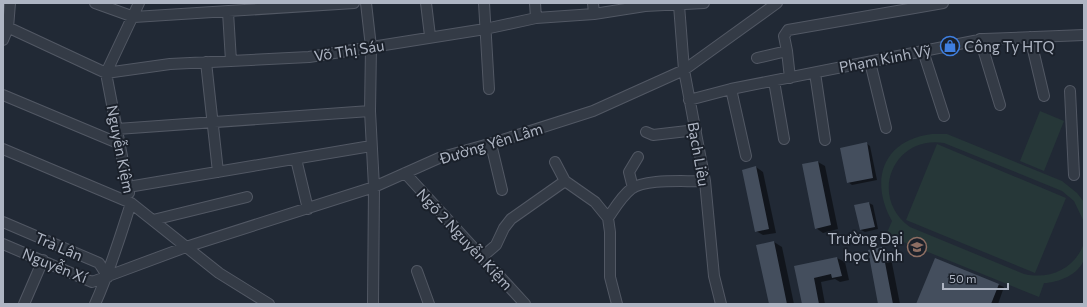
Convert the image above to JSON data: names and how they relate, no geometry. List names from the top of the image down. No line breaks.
{"streets":{"street":["Võ Thị Sáu","Phạm Kinh Vỹ","Đường Yên Lâm","Nguyễn Kiệm","Bạch Liêu","Ngõ 2 Nguyễn Kiệm","Trà Lân","Nguyễn Xí"]},"crossings":[["Võ Thị Sáu","Nguyễn Kiệm"],["Võ Thị Sáu","Bạch Liêu"],["Phạm Kinh Vỹ","Bạch Liêu"],["Đường Yên Lâm","Nguyễn Kiệm"],["Đường Yên Lâm","Bạch Liêu"],["Đường Yên Lâm","Ngõ 2 Nguyễn Kiệm"],["Đường Yên Lâm","Nguyễn Xí"],["Nguyễn Kiệm","Nguyễn Xí"],["Trà Lân","Nguyễn Xí"]],"places":{"shop":["Công Ty HTQ"],"school or university":["Trường Đại học Vinh"]},"scale_bar":"50 m"}
